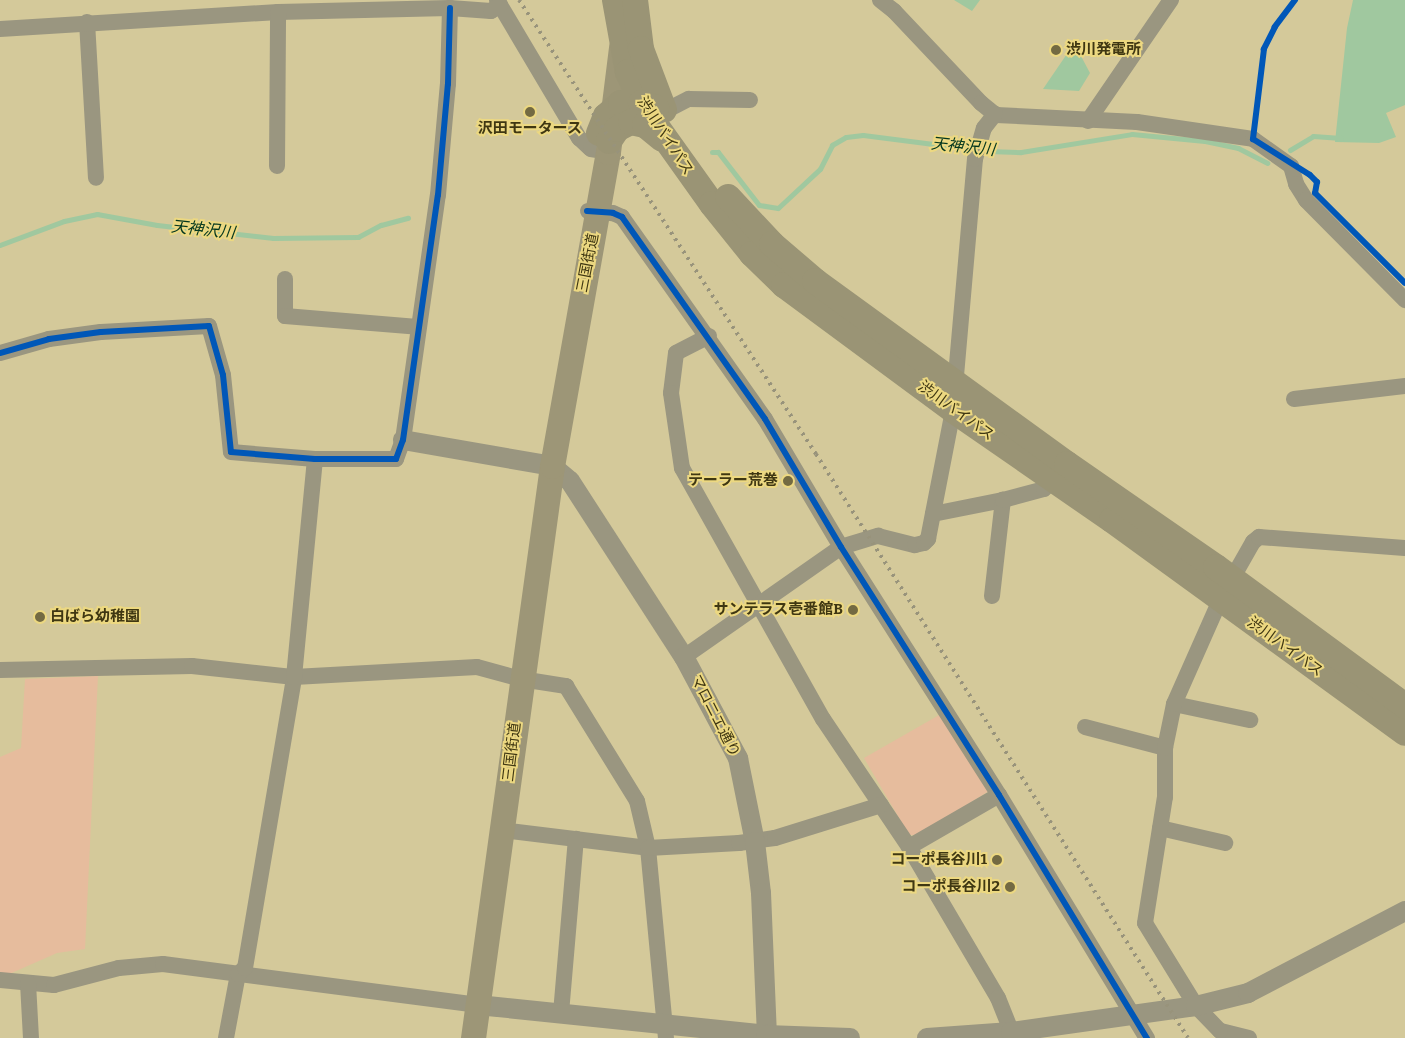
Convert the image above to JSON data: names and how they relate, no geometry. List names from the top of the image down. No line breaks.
{"streets":{"highway":["渋川バイパス"],"main road":["三国街道"],"street":["マロニエ通り"]},"crossings":[["渋川バイパス","三国街道"],["三国街道","マロニエ通り"]],"water":["天神沢川"],"places":["渋川発電所","沢田モータース","テーラー荒巻","サンテラス壱番館B","白ばら幼稚園","コーポ長谷川1","コーポ長谷川2"]}
